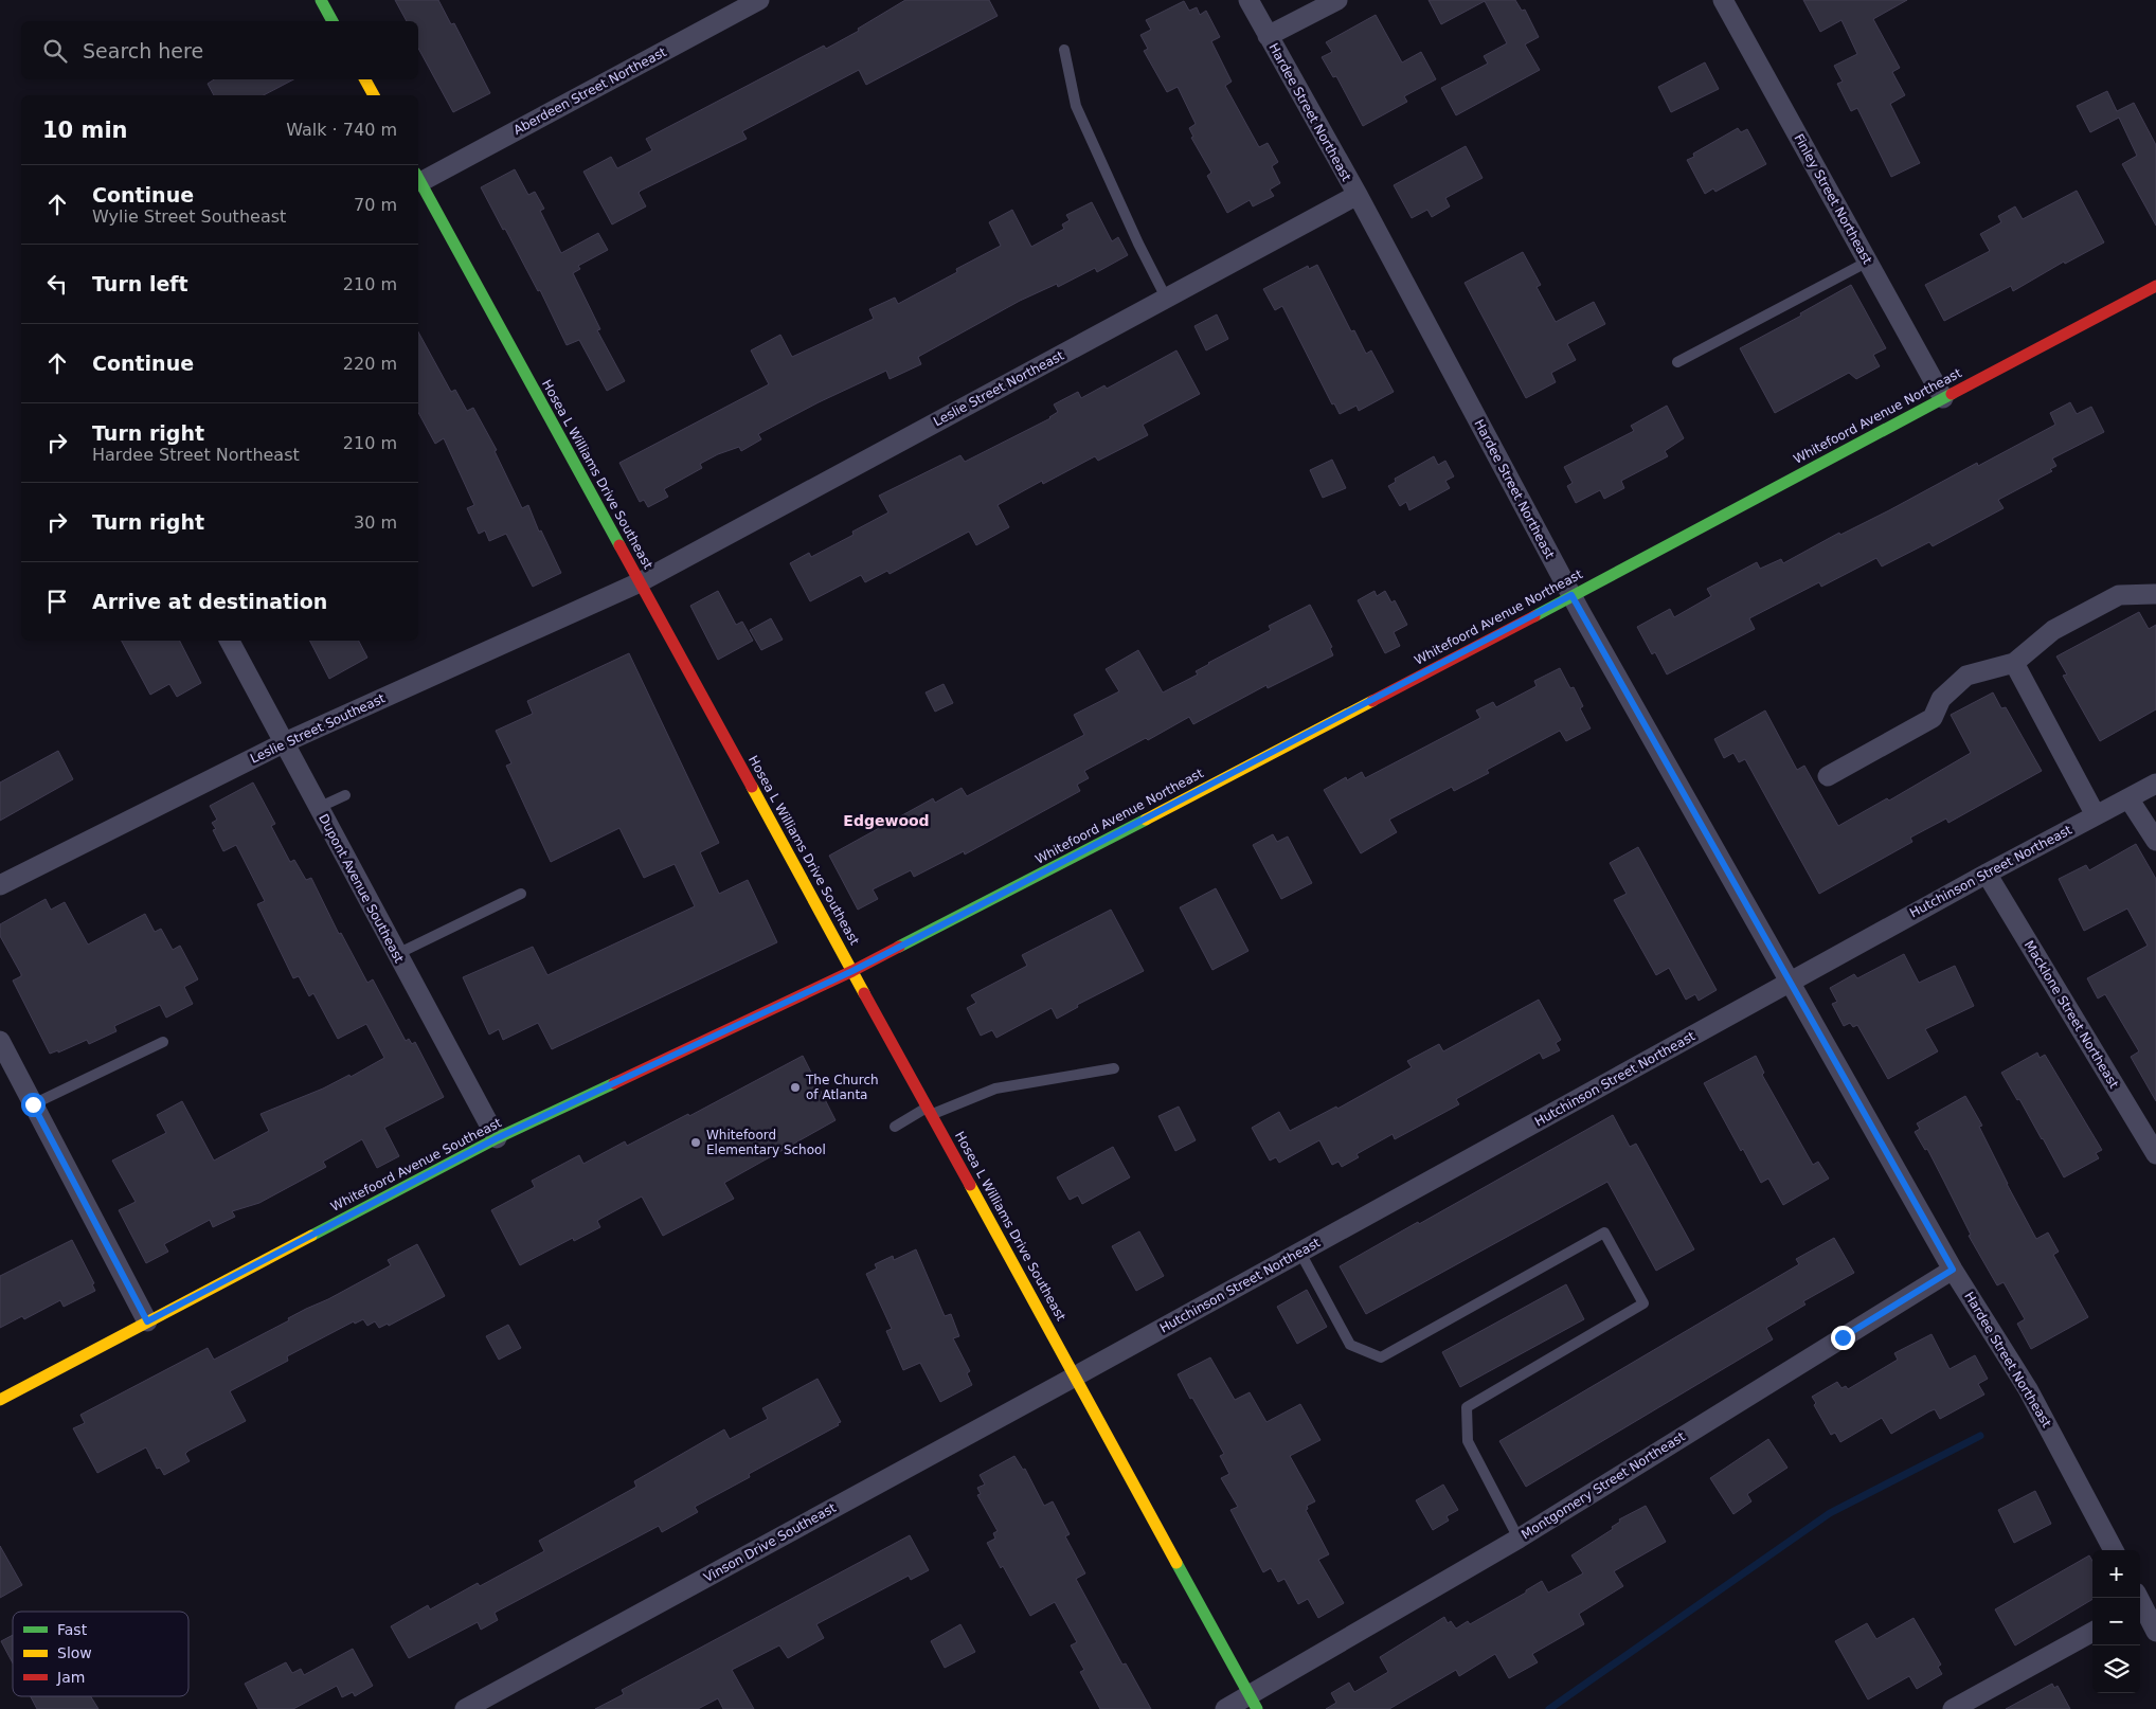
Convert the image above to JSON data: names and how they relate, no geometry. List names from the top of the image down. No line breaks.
{"streets":{"street":["Aberdeen Street Northeast","Hardee Street Northeast","Finley Street Northeast","Leslie Street Northeast","Whitefoord Avenue Northeast","Hosea L Williams Drive Southeast","Leslie Street Southeast","Hutchinson Street Northeast","Dupont Avenue Southeast","Macklone Street Northeast","Whitefoord Avenue Southeast","Montgomery Street Northeast","Vinson Drive Southeast"]},"crossings":[["Aberdeen Street Northeast","Hosea L Williams Drive Southeast"],["Hardee Street Northeast","Leslie Street Northeast"],["Hardee Street Northeast","Whitefoord Avenue Northeast"],["Hardee Street Northeast","Hutchinson Street Northeast"],["Hardee Street Northeast","Montgomery Street Northeast"],["Finley Street Northeast","Whitefoord Avenue Northeast"],["Leslie Street Northeast","Hosea L Williams Drive Southeast"],["Leslie Street Northeast","Leslie Street Southeast"],["Whitefoord Avenue Northeast","Hosea L Williams Drive Southeast"],["Whitefoord Avenue Northeast","Whitefoord Avenue Southeast"],["Hosea L Williams Drive Southeast","Leslie Street Southeast"],["Hosea L Williams Drive Southeast","Hutchinson Street Northeast"],["Hosea L Williams Drive Southeast","Whitefoord Avenue Southeast"],["Hosea L Williams Drive Southeast","Montgomery Street Northeast"],["Hosea L Williams Drive Southeast","Vinson Drive Southeast"],["Leslie Street Southeast","Dupont Avenue Southeast"],["Hutchinson Street Northeast","Macklone Street Northeast"],["Hutchinson Street Northeast","Vinson Drive Southeast"],["Dupont Avenue Southeast","Whitefoord Avenue Southeast"]],"districts":["Edgewood"],"places":["The Church of Atlanta","Whitefoord Elementary School"],"legend":["Fast","Slow","Jam"],"page":{"search":"Search here","heading":["10 min","Walk · 740 m"],"list":[["Continue","Wylie Street Southeast","70 m"],["Turn left","210 m"],["Continue","220 m"],["Turn right","Hardee Street Northeast","210 m"],["Turn right","30 m"],"Arrive at destination"],"map_buttons":["+","−"]}}
